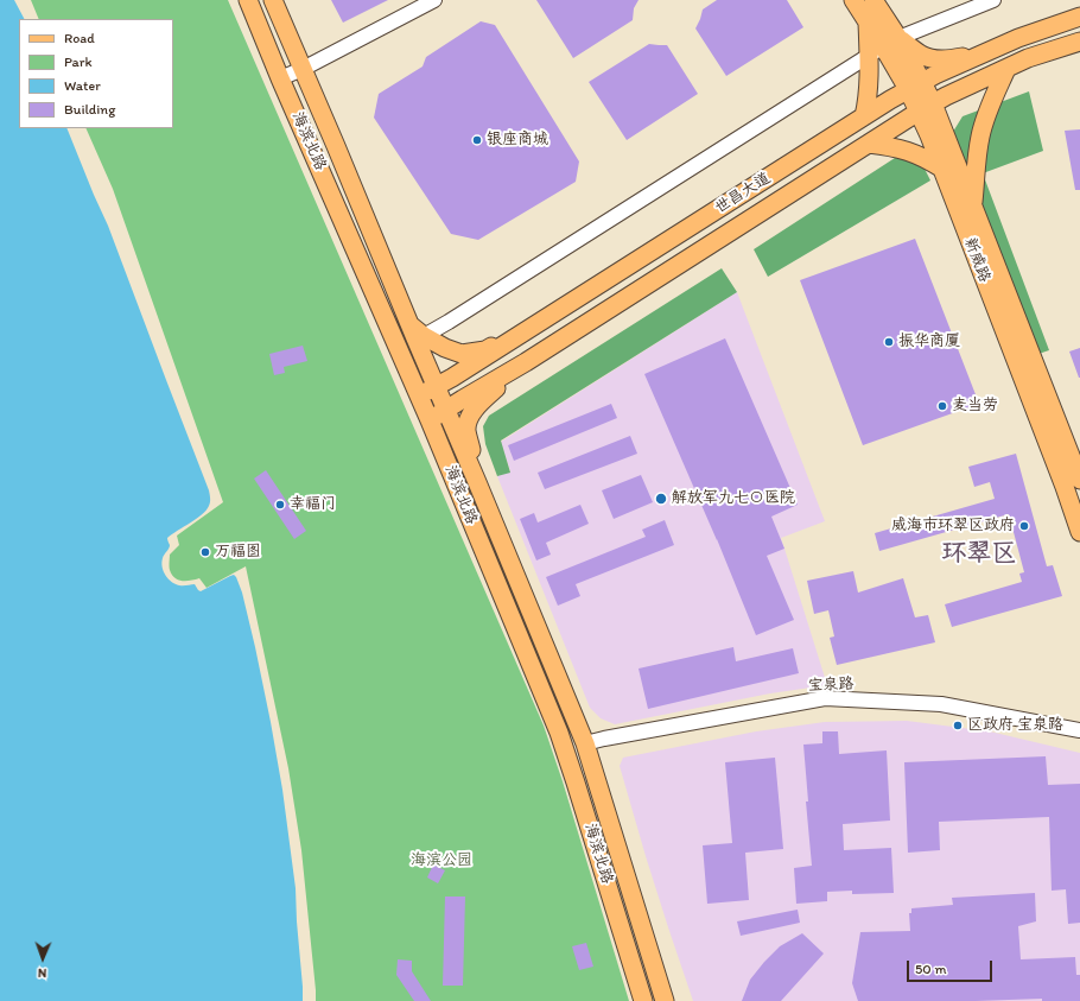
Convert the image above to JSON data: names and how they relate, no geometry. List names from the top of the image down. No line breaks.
{"streets":{"main road":["海滨北路","世昌大道","新威路"],"street":["宝泉路"]},"crossings":[["海滨北路","世昌大道"],["海滨北路","宝泉路"],["世昌大道","新威路"]],"districts":["环翠区"],"parks":["海滨公园"],"places":["银座商城","振华商厦","麦当劳","解放军九七〇医院","幸福门","威海市环翠区政府","万福图","区政府 宝泉路"],"legend":["Road","Park","Water","Building"],"scale_bar":"50 m","north":"bottom"}
